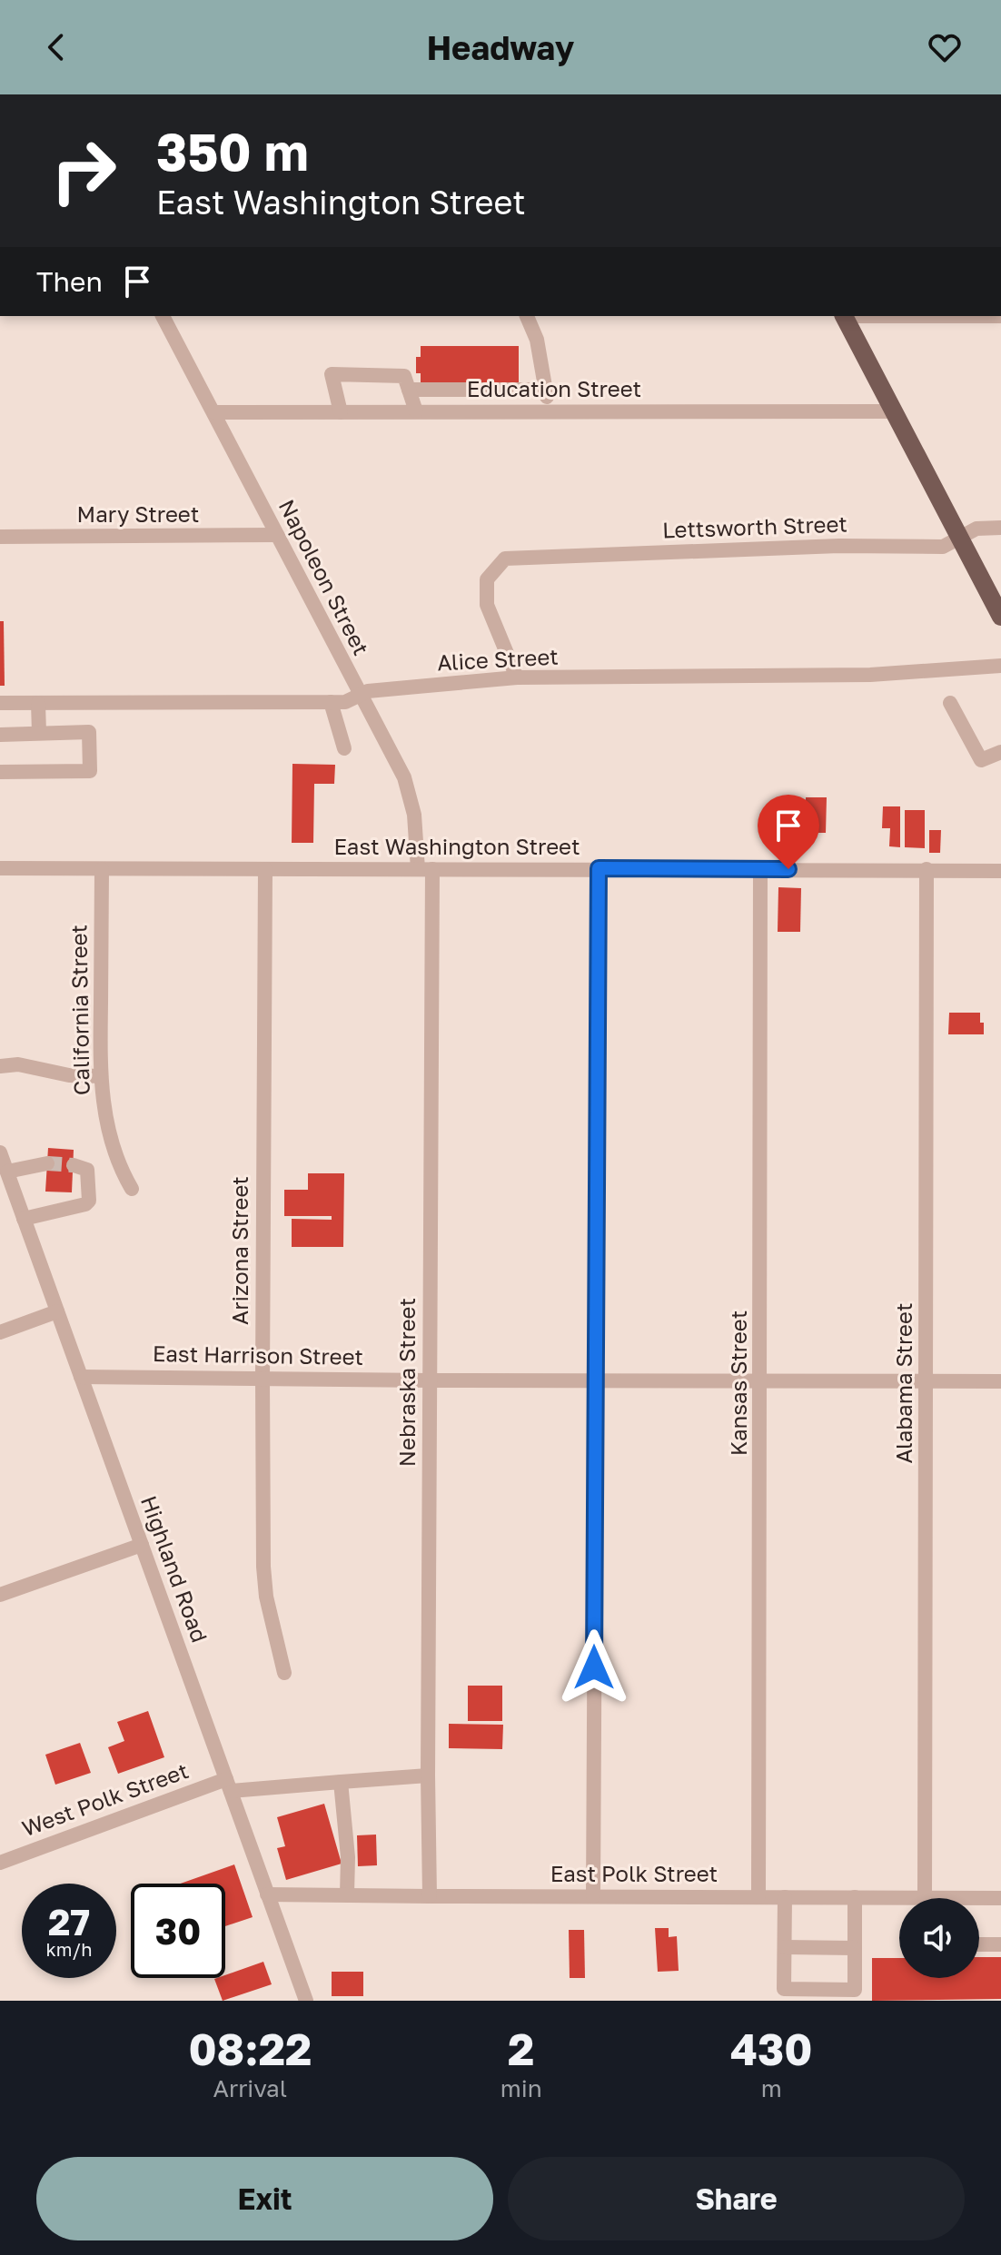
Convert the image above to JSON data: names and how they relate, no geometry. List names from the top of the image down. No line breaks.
{"streets":{"street":["Education Street","Mary Street","Lettsworth Street","Napoleon Street","Alice Street","East Washington Street","California Street","Arizona Street","East Harrison Street","Nebraska Street","Kansas Street","Alabama Street","Highland Road","West Polk Street","East Polk Street"]},"crossings":[["Education Street","Napoleon Street"],["Mary Street","Napoleon Street"],["Lettsworth Street","Alice Street"],["Napoleon Street","Alice Street"],["Napoleon Street","East Washington Street"],["Napoleon Street","Nebraska Street"],["East Washington Street","California Street"],["East Washington Street","Arizona Street"],["East Washington Street","Nebraska Street"],["East Washington Street","Kansas Street"],["East Washington Street","Alabama Street"],["Arizona Street","East Harrison Street"],["East Harrison Street","Nebraska Street"],["East Harrison Street","Kansas Street"],["East Harrison Street","Alabama Street"],["East Harrison Street","Highland Road"],["Nebraska Street","West Polk Street"],["Nebraska Street","East Polk Street"],["Kansas Street","East Polk Street"],["Highland Road","West Polk Street"],["Highland Road","East Polk Street"]],"page":{"header":"Headway","turn":["350 m","East Washington Street"],"then":"Then","speed":"27 km/h","limit":"30","eta":["08:22","Arrival","2","min","430","m"],"buttons":["Exit","Share"]}}
